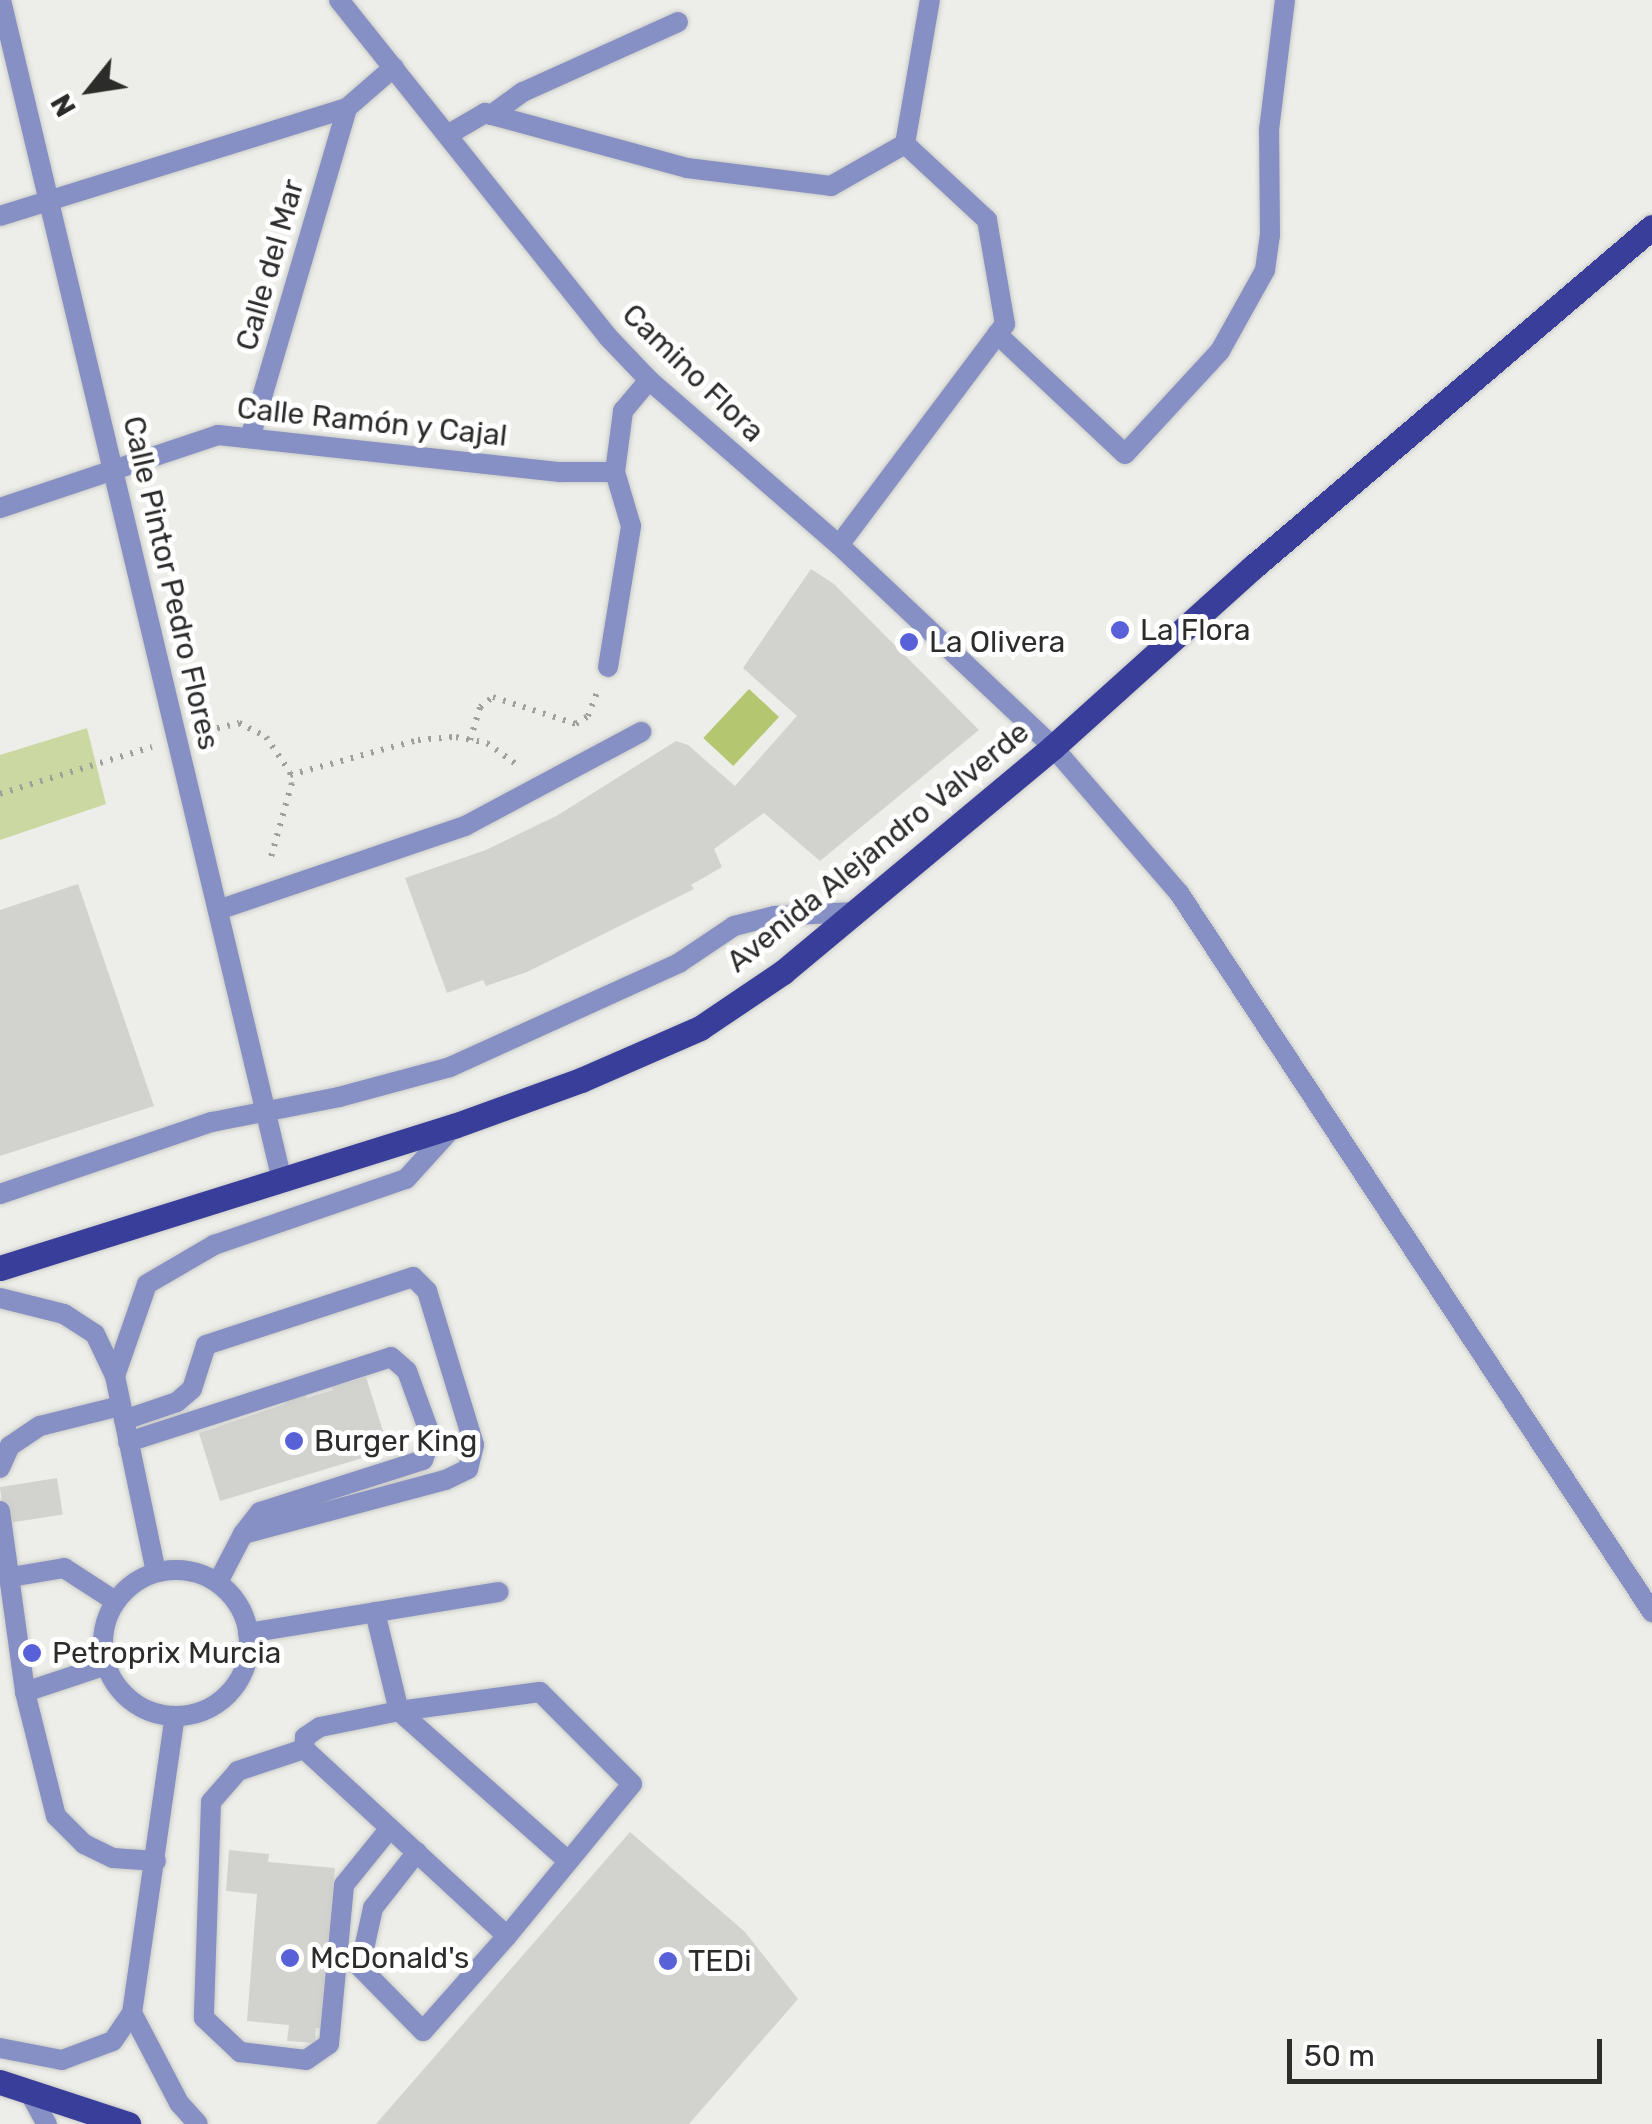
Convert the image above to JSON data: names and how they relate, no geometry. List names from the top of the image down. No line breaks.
{"streets":{"main road":["Avenida Alejandro Valverde"],"street":["Calle del Mar","Camino Flora","Calle Ramón y Cajal","Calle Pintor Pedro Flores"]},"crossings":[["Calle del Mar","Calle Ramón y Cajal"],["Camino Flora","Avenida Alejandro Valverde"],["Calle Ramón y Cajal","Calle Pintor Pedro Flores"],["Calle Pintor Pedro Flores","Avenida Alejandro Valverde"]],"places":["La Flora","La Olivera","Burger King","Petroprix Murcia","McDonald's","TEDi"],"scale_bar":"50 m","north":"bottom left"}
